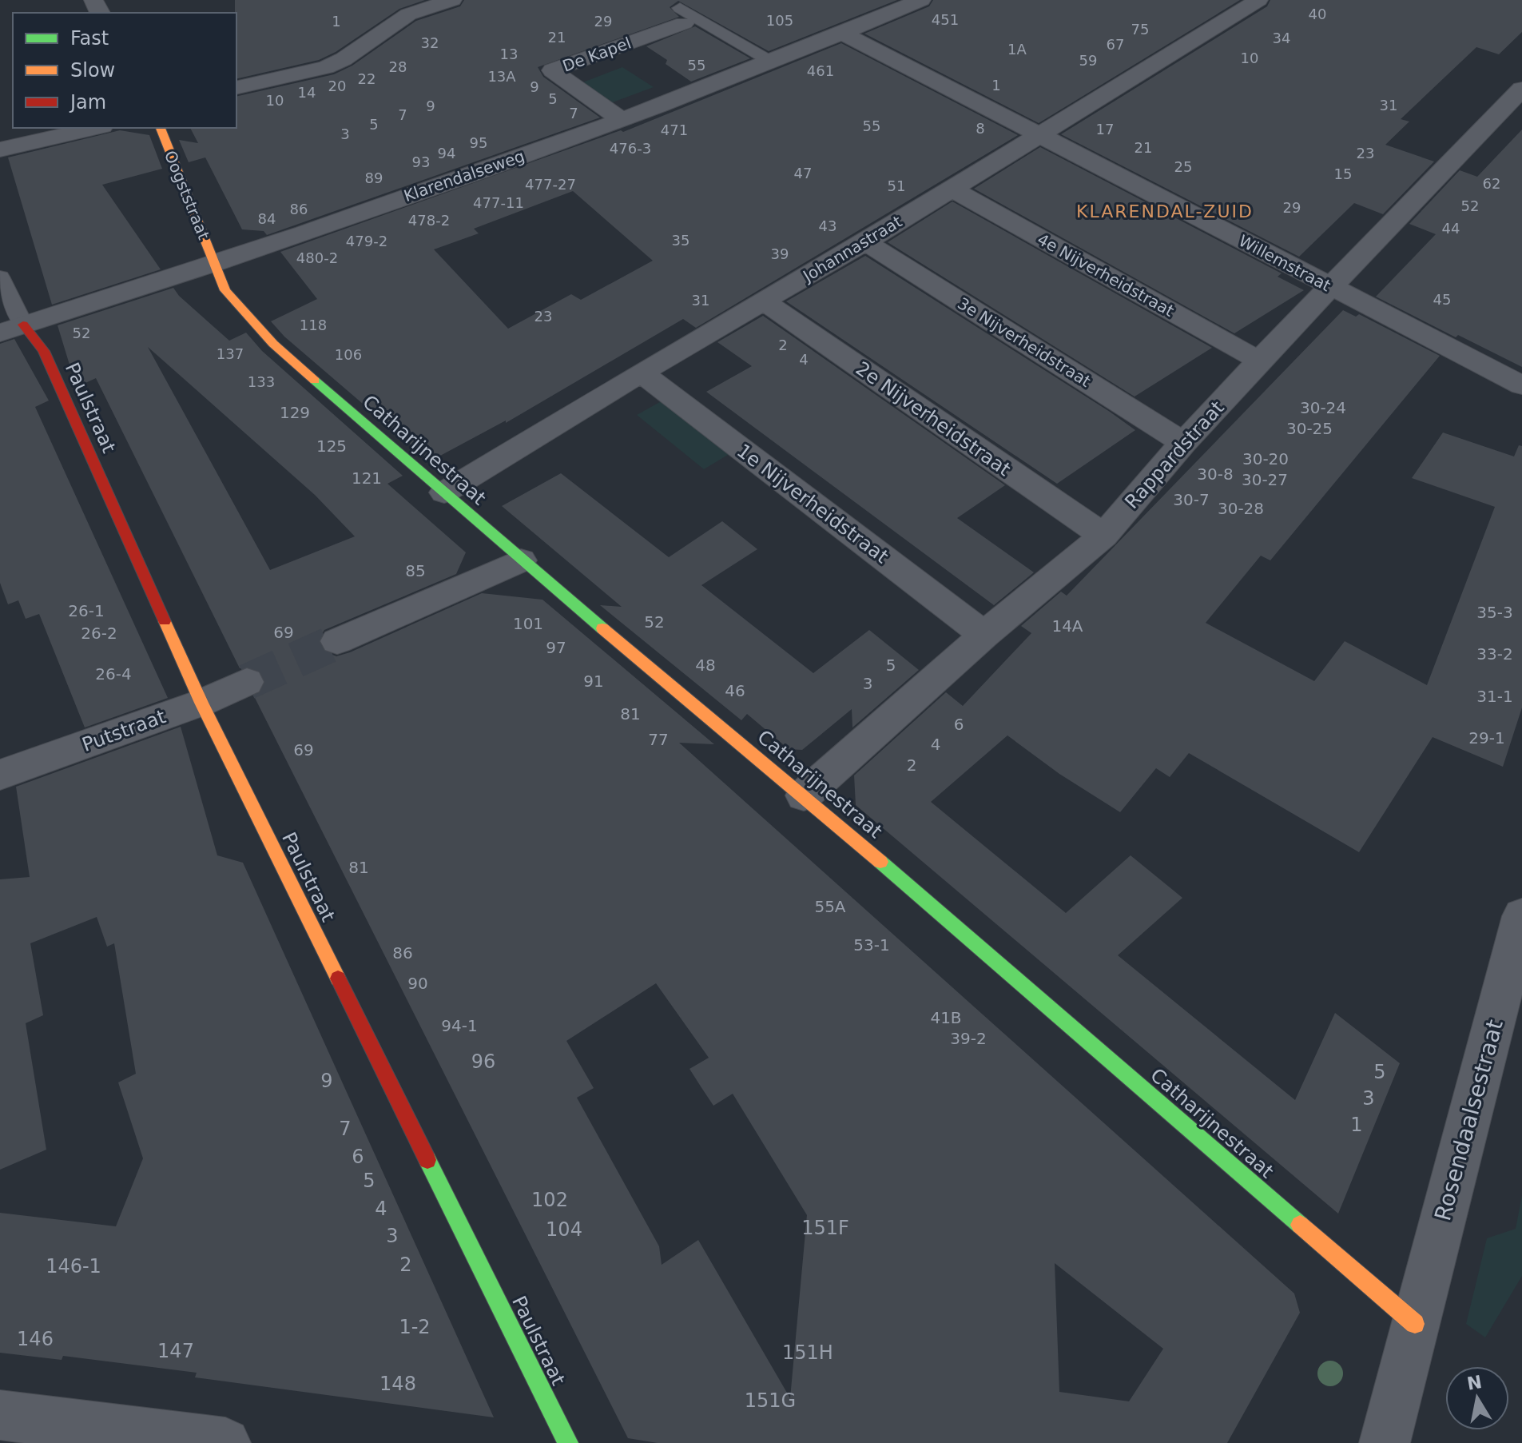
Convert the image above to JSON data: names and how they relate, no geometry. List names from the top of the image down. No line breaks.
{"streets":{"street":["De Kapel","Klarendalseweg","Oogststraat","Johannastraat","Willemstraat","4e Nijverheidstraat","3e Nijverheidstraat","Paulstraat","2e Nijverheidstraat","Catharijnestraat","Rappardstraat","1e Nijverheidstraat","Putstraat","Rosendaalsestraat"]},"crossings":[["De Kapel","Klarendalseweg"],["Klarendalseweg","Oogststraat"],["Klarendalseweg","Willemstraat"],["Klarendalseweg","Paulstraat"],["Klarendalseweg","Catharijnestraat"],["Oogststraat","Catharijnestraat"],["Johannastraat","Willemstraat"],["Johannastraat","4e Nijverheidstraat"],["Johannastraat","3e Nijverheidstraat"],["Johannastraat","2e Nijverheidstraat"],["Johannastraat","Catharijnestraat"],["Johannastraat","1e Nijverheidstraat"],["Willemstraat","Rappardstraat"],["4e Nijverheidstraat","Rappardstraat"],["3e Nijverheidstraat","Rappardstraat"],["Paulstraat","Putstraat"],["2e Nijverheidstraat","Rappardstraat"],["Catharijnestraat","Rappardstraat"],["Catharijnestraat","Rosendaalsestraat"],["Rappardstraat","1e Nijverheidstraat"]],"districts":["KLARENDAL-ZUID"],"house_numbers":["40","451","105","1","29","75","21","34","32","67","1A","13","10","59","55","28","461","13A","22","1","20","9","14","5","10","31","9","7","7","5","55","8","17","471","3","95","21","476-3","94","23","93","25","47","15","89","62","477-27","51","477-11","52","29","86","84","478-2","43","44","35","479-2","39","480-2","45","31","23","118","52","2","137","106","4","133","30-24","129","30-25","125","30-20","30-8","121","30-27","30-7","30-28","85","26-1","35-3","52","101","14A","69","26-2","97","33-2","48","5","26-4","91","3","46","31-1","81","6","29-1","77","4","69","2","81","55A","53-1","86","90","41B","94-1","39-2","96","5","9","3","1","7","6","5","102","4","151F","104","3","2","146-1","1-2","146","147","151H","148","151G"],"legend":["Fast","Slow","Jam"],"north":"top"}
